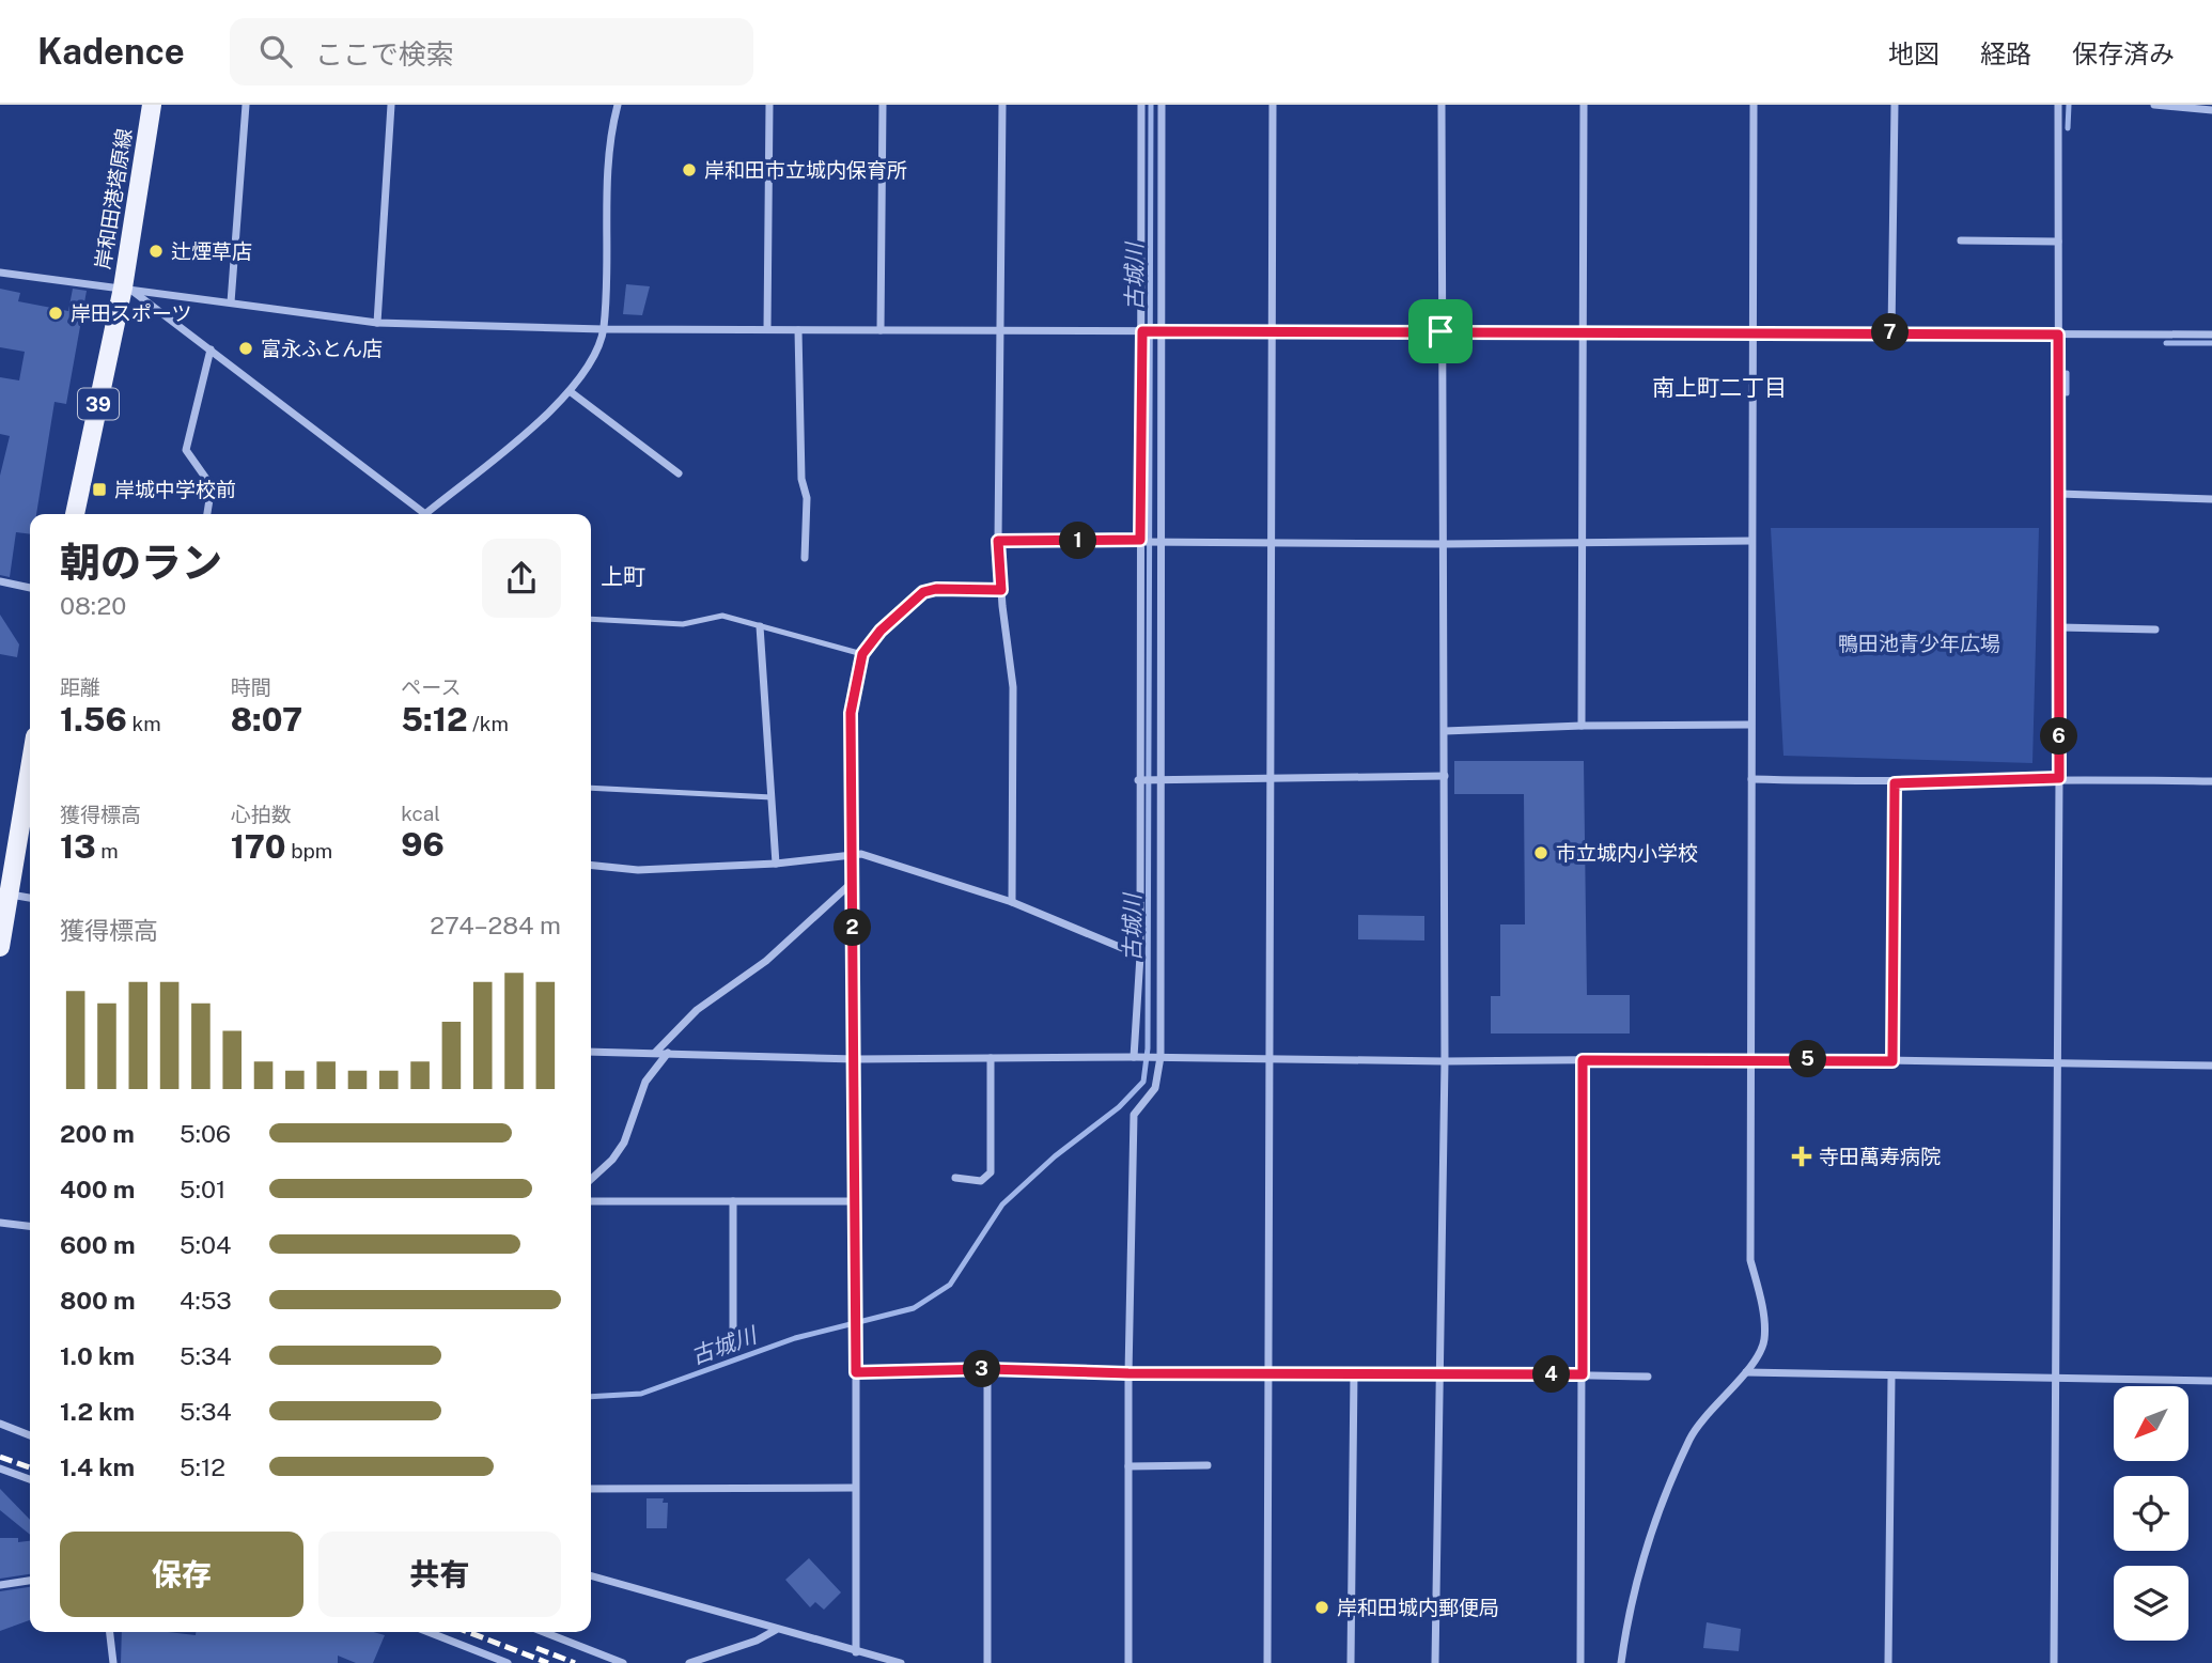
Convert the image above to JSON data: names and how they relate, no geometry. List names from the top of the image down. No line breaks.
{"streets":{"main road":["岸和田港塔原線","39"]},"districts":["南上町二丁目","上町"],"water":["古城川"],"parks":["鴨田池青少年広場"],"places":{"other":["岸和田市立城内保育所","辻煙草店","岸田スポーツ","富永ふとん店","市立城内小学校","岸和田城内郵便局"],"transit":["岸城中学校前"],"health":["寺田萬寿病院"]},"north":"bottom left","page":{"header":"Kadence","search":"ここで検索","nav":["地図","経路","保存済み"],"pins":["7","1","6","2","5","3","4"],"heading":["朝のラン","08:20"],"stats":[["距離","1.56 km"],["時間","8:07"],["ペース","5:12 /km"],["獲得標高","13 m"],["心拍数","170 bpm"],["kcal","96"]],"chart":["獲得標高","274–284 m"],"list":[{"name":"200 m","note":"5:06"},{"name":"400 m","note":"5:01"},{"name":"600 m","note":"5:04"},{"name":"800 m","note":"4:53"},{"name":"1.0 km","note":"5:34"},{"name":"1.2 km","note":"5:34"},{"name":"1.4 km","note":"5:12"}],"buttons":["保存","共有"]}}
